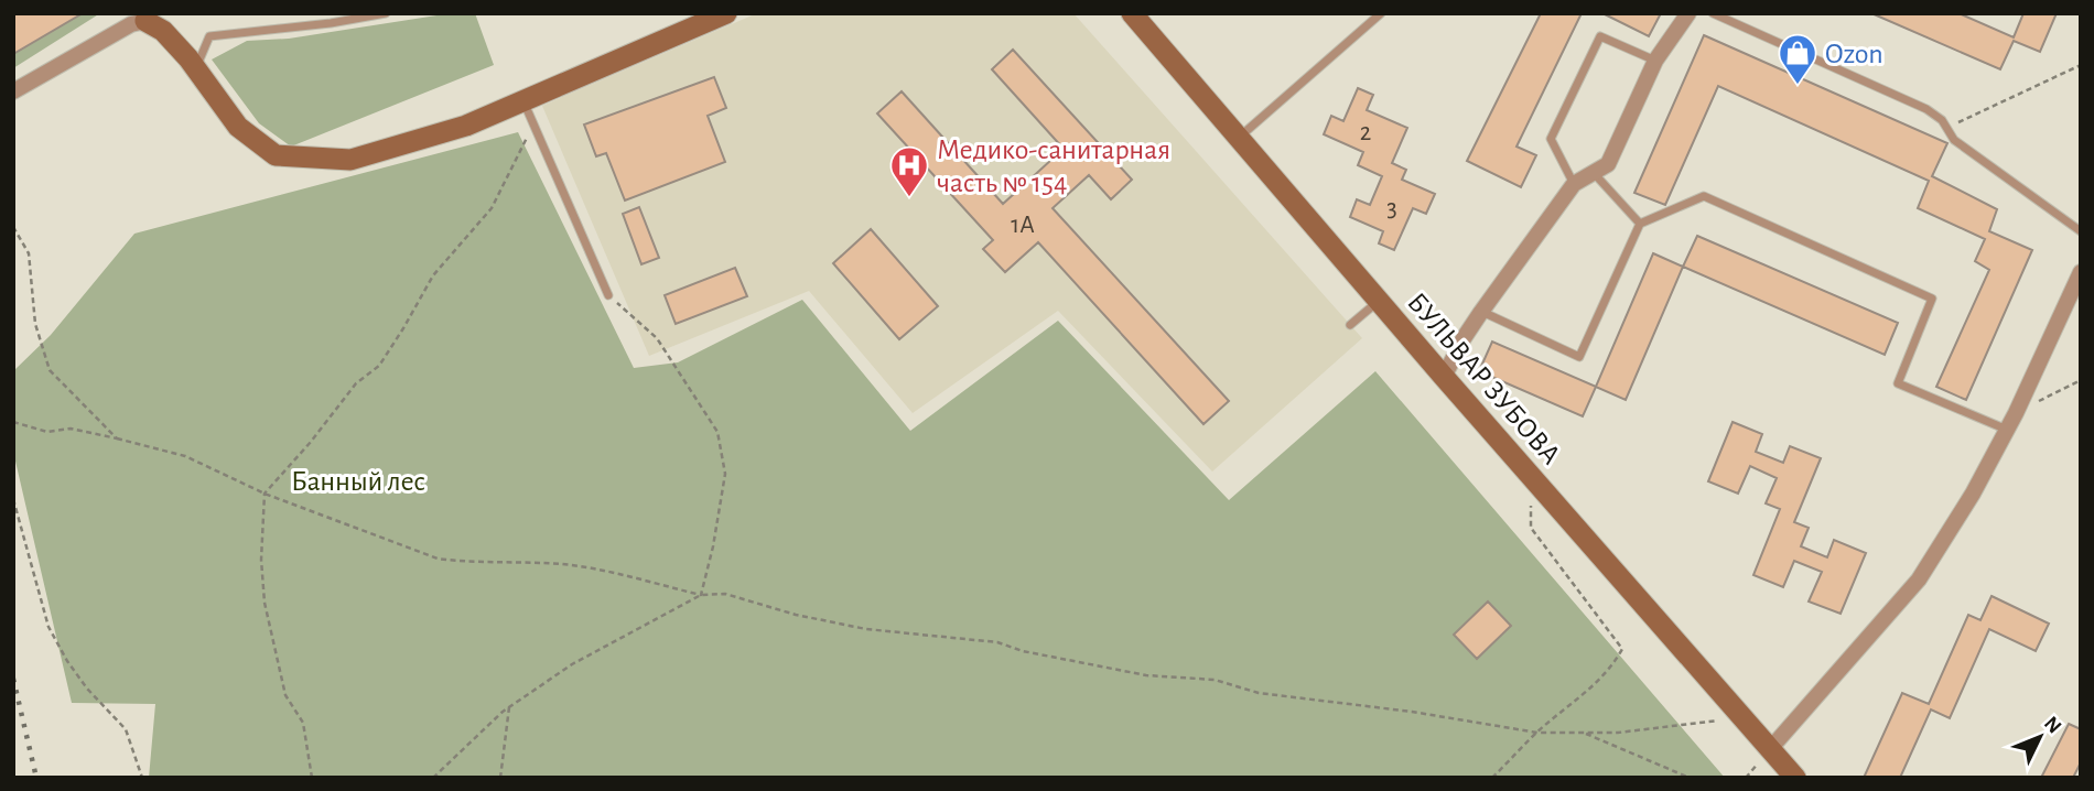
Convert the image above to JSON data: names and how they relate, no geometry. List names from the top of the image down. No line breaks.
{"streets":{"street":["БУЛЬВАР ЗУБОВА"]},"parks":["Банный лес"],"places":{"shop":["Ozon"],"hospital":["Медико-санитарная часть № 154"]},"house_numbers":["2","3","1А"],"north":"top right"}
